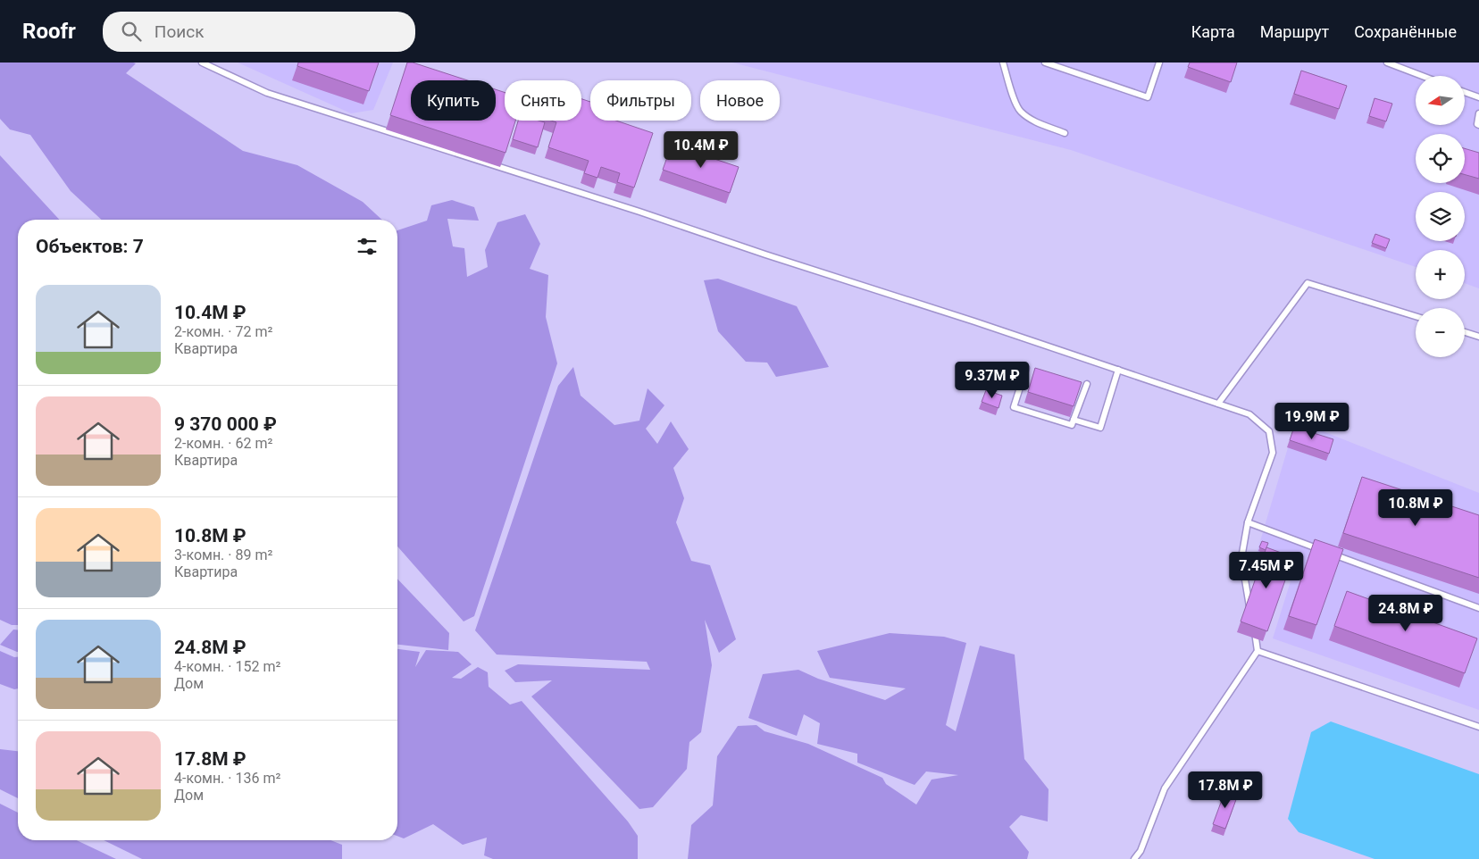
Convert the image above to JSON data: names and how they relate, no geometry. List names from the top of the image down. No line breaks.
{"north":"left","page":{"header":"Roofr","search":"Поиск","nav":["Карта","Маршрут","Сохранённые"],"map_buttons":["+","−"],"chip":["Купить","Снять","Фильтры","Новое"],"price":["10.4M ₽","9.37M ₽","19.9M ₽","10.8M ₽","7.45M ₽","24.8M ₽","17.8M ₽"],"heading":"Объектов: 7","list":[{"name":"10.4M ₽","note":"2-комн. · 72 m² · Квартира"},{"name":"9 370 000 ₽","note":"2-комн. · 62 m² · Квартира"},{"name":"10.8M ₽","note":"3-комн. · 89 m² · Квартира"},{"name":"24.8M ₽","note":"4-комн. · 152 m² · Дом"},{"name":"17.8M ₽","note":"4-комн. · 136 m² · Дом"}]}}
